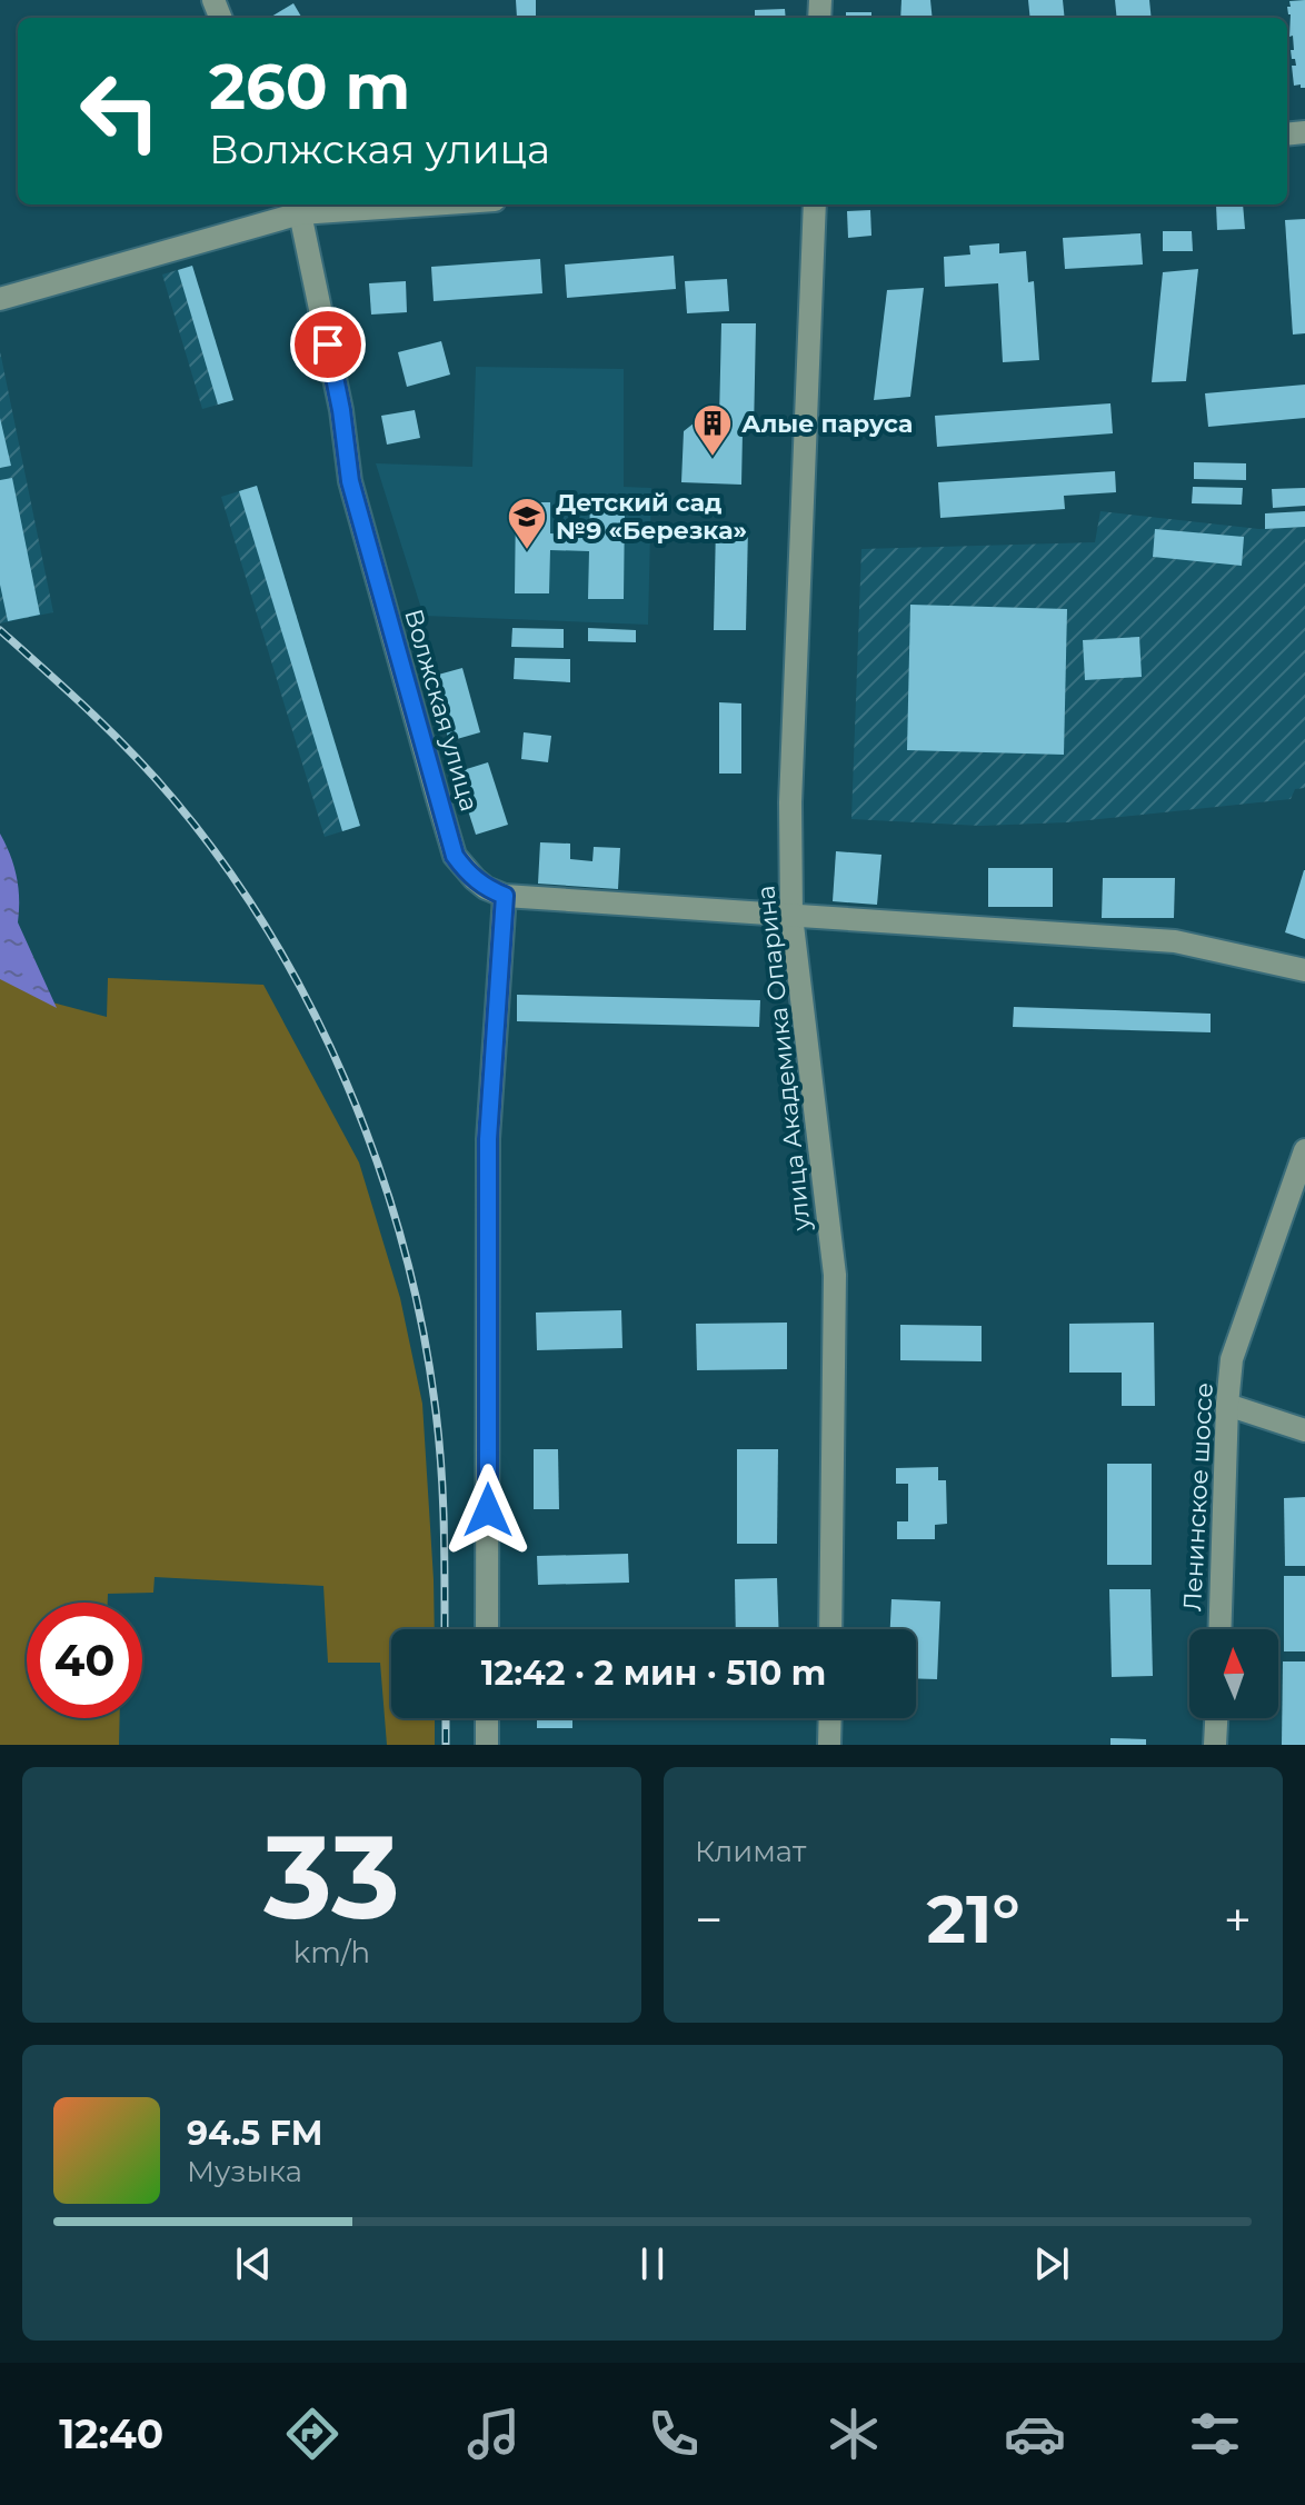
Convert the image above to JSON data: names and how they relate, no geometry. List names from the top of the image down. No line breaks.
{"streets":{"street":["Волжская улица","улица Академика Опарина","Ленинское шоссе"]},"places":{"building":["Алые паруса"],"school or university":["Детский сад №9 «Березка»"]},"north":"top","page":{"turn":["260 m","Волжская улица"],"limit":"40","trip":"12:42 · 2 мин · 510 m","tile":[["33","km/h"],"Климат"],"heat":["−","21°","+"],"song":["94.5 FM","Музыка"],"tabs":"12:40"}}
